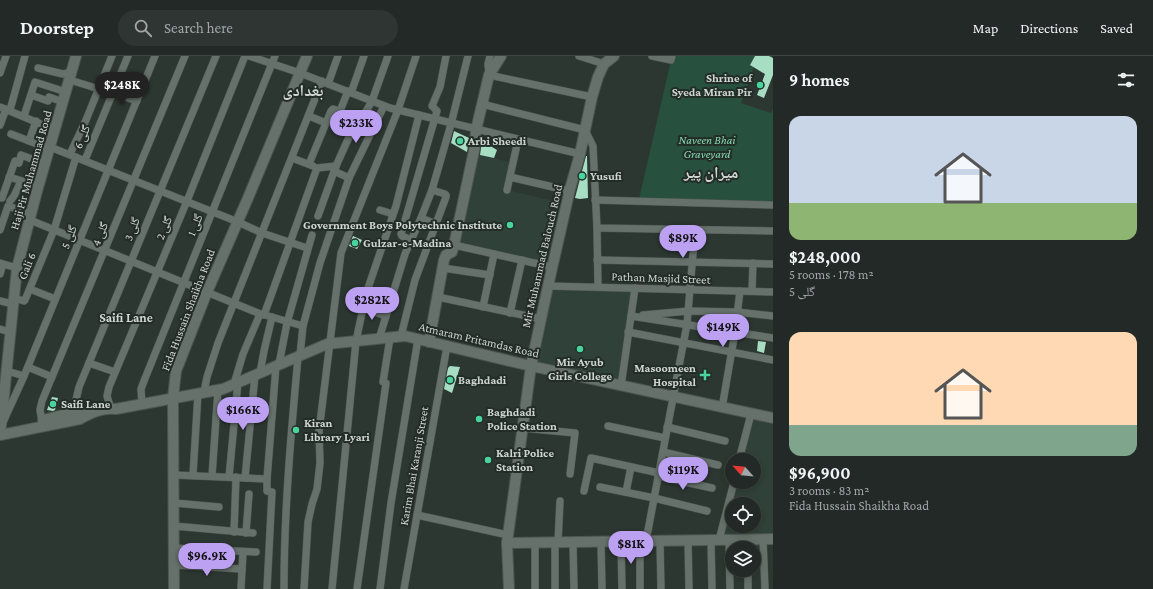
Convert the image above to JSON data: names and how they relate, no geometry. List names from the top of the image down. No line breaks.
{"streets":{"street":["گلی 6","Haji Pir Muhammad Road","گلی 1","گلی 2","گلی 3","گلی 4","گلی 5","Mir Muhammad Balouch Road","Gali 6","Pathan Masjid Street","Fida Hussain Shaikha Road","Atmaram Pritamdas Road","Karim Bhai Karanji Street"]},"crossings":[["Haji Pir Muhammad Road","گلی 5"],["Haji Pir Muhammad Road","Gali 6"],["Haji Pir Muhammad Road","Atmaram Pritamdas Road"],["گلی 1","Atmaram Pritamdas Road"],["گلی 2","Atmaram Pritamdas Road"],["گلی 3","Atmaram Pritamdas Road"],["گلی 4","Atmaram Pritamdas Road"],["گلی 5","Atmaram Pritamdas Road"],["Mir Muhammad Balouch Road","Pathan Masjid Street"],["Mir Muhammad Balouch Road","Atmaram Pritamdas Road"],["Fida Hussain Shaikha Road","Atmaram Pritamdas Road"],["Atmaram Pritamdas Road","Karim Bhai Karanji Street"]],"districts":["بغدادی","میران پیر","Saifi Lane"],"parks":["Naveen Bhai Graveyard"],"places":{"other":["Shrine of Syeda Miran Pir","Arbi Sheedi","Yusufi","Government Boys Polytechnic Institute","Gulzar-e-Madina","Mir Ayub Girls College","Baghdadi","Saifi Lane","Baghdadi Police Station","Kiran Library Lyari","Kalri Police Station"],"health":["Masoomeen Hospital"]},"north":"top left","page":{"header":"Doorstep","search":"Search here","nav":["Map","Directions","Saved"],"heading":"9 homes","price":["$248K","$233K","$89K","$282K","$149K","$166K","$119K","$81K","$96.9K"],"list":[{"name":"$248,000","note":"5 rooms · 178 m² · گلی 5"},{"name":"$96,900","note":"3 rooms · 83 m² · Fida Hussain Shaikha Road"}]}}
